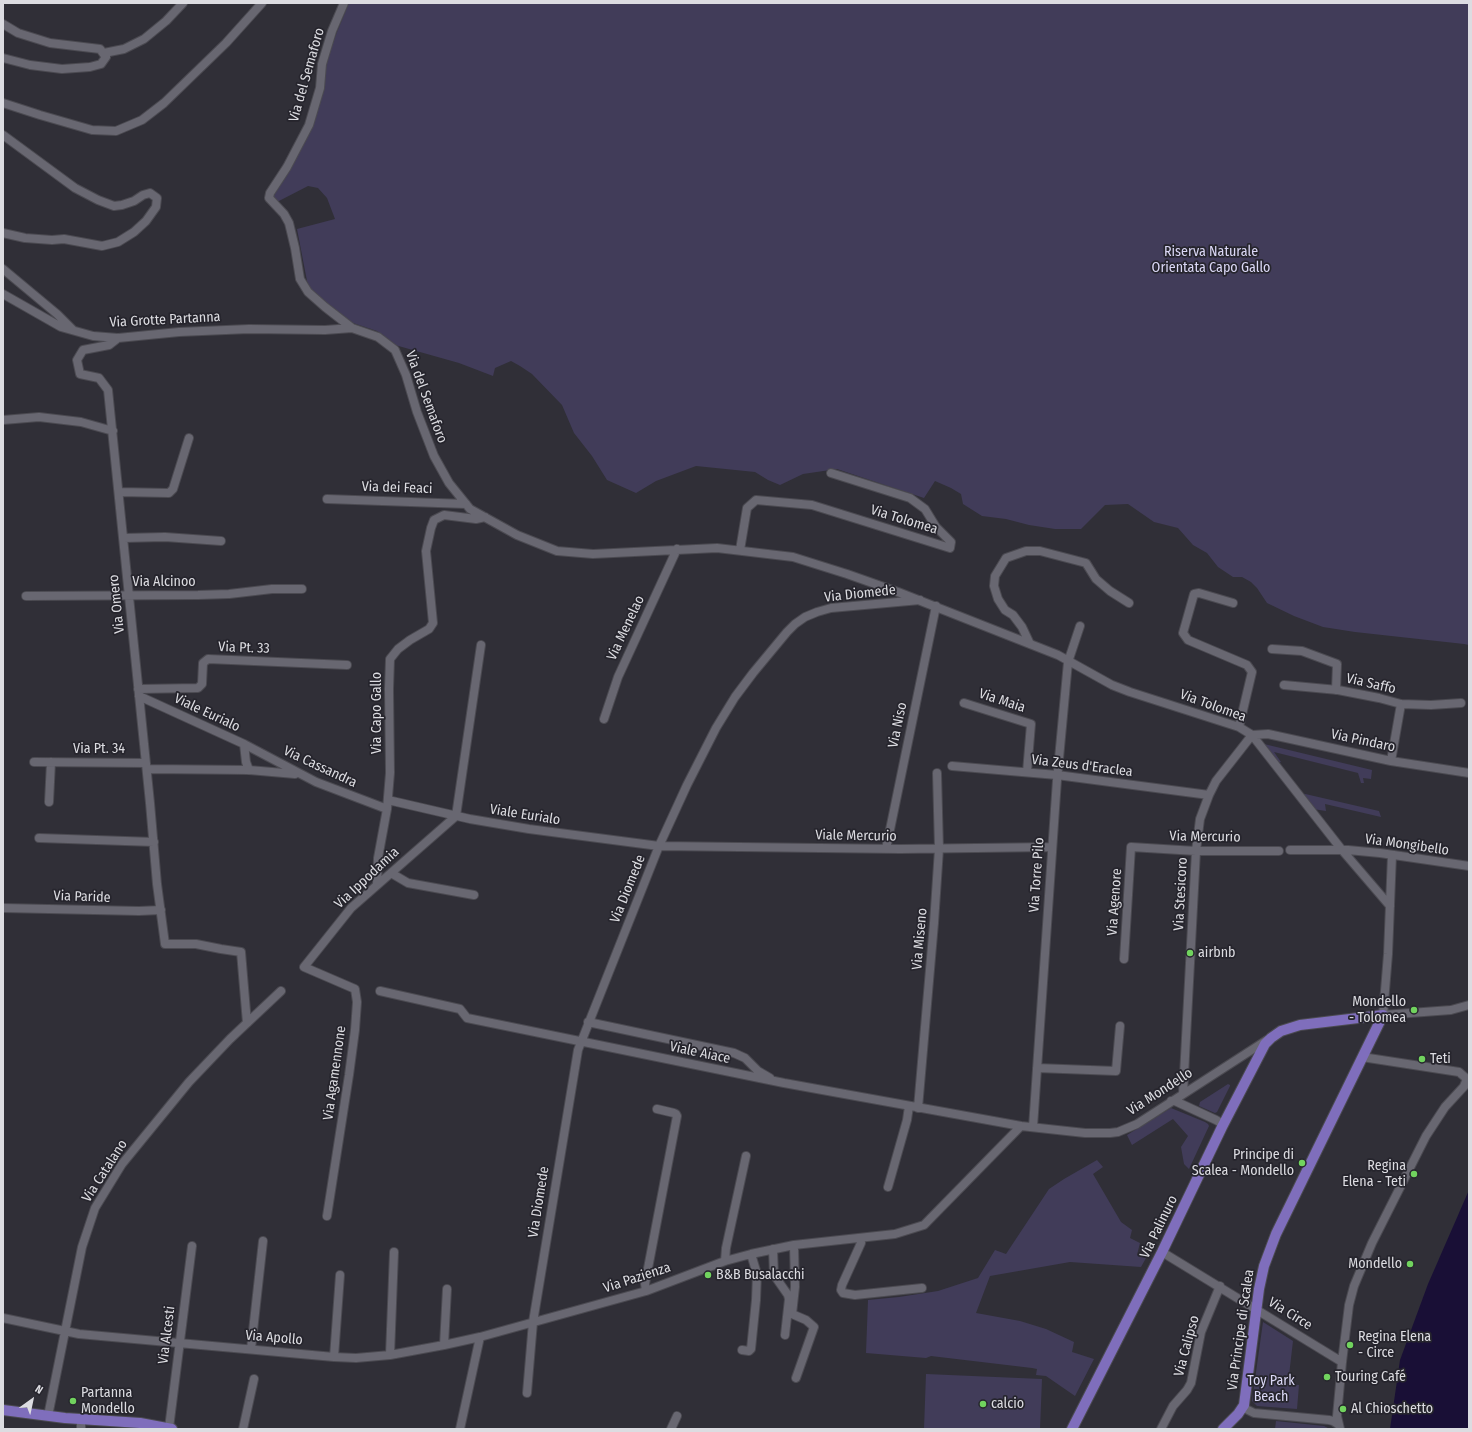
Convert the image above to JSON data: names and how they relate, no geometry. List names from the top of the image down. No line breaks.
{"streets":{"main road":["Via Mondello","Via Palinuro","Via Principe di Scalea"],"street":["Via del Semaforo","Via Grotte Partanna","Via dei Feaci","Via Tolomea","Via Alcinoo","Via Diomede","Via Omero","Via Menelao","Via Pt. 33","Via Saffo","Via Maia","Viale Eurialo","Via Capo Gallo","Via Niso","Via Pindaro","Via Pt. 34","Via Zeus d'Eraclea","Via Cassandra","Viale Mercurio","Via Mercurio","Via Mongibello","Via Torre Pilo","Via Ippodamia","Via Stesicoro","Via Paride","Via Agenore","Via Miseno","Viale Aiace","Via Agamennone","Via Catalano","Via Pazienza","Via Circe","Via Alcesti","Via Apollo","Via Calipso"]},"crossings":[["Via del Semaforo","Via Grotte Partanna"],["Via del Semaforo","Via dei Feaci"],["Via del Semaforo","Via Tolomea"],["Via del Semaforo","Via Capo Gallo"],["Via Grotte Partanna","Via Omero"],["Via Tolomea","Via Diomede"],["Via Tolomea","Via Menelao"],["Via Tolomea","Via Capo Gallo"],["Via Tolomea","Via Niso"],["Via Tolomea","Via Pindaro"],["Via Tolomea","Via Mongibello"],["Via Tolomea","Via Torre Pilo"],["Via Tolomea","Via Stesicoro"],["Via Alcinoo","Via Omero"],["Via Diomede","Viale Eurialo"],["Via Diomede","Viale Mercurio"],["Via Diomede","Viale Aiace"],["Via Diomede","Via Pazienza"],["Via Omero","Via Pt. 33"],["Via Omero","Viale Eurialo"],["Via Omero","Via Pt. 34"],["Via Omero","Via Paride"],["Via Omero","Via Catalano"],["Via Pt. 33","Viale Eurialo"],["Via Saffo","Via Pindaro"],["Via Maia","Via Zeus d'Eraclea"],["Viale Eurialo","Via Capo Gallo"],["Viale Eurialo","Via Cassandra"],["Viale Eurialo","Viale Mercurio"],["Viale Eurialo","Via Ippodamia"],["Via Capo Gallo","Via Cassandra"],["Via Capo Gallo","Via Ippodamia"],["Via Niso","Viale Mercurio"],["Via Pindaro","Via Stesicoro"],["Via Zeus d'Eraclea","Via Torre Pilo"],["Via Zeus d'Eraclea","Via Stesicoro"],["Viale Mercurio","Via Torre Pilo"],["Viale Mercurio","Via Miseno"],["Via Mercurio","Via Stesicoro"],["Via Mercurio","Via Agenore"],["Via Torre Pilo","Via Mondello"],["Via Ippodamia","Via Agamennone"],["Via Stesicoro","Via Mondello"],["Via Miseno","Viale Aiace"],["Viale Aiace","Via Mondello"],["Viale Aiace","Via Pazienza"],["Via Mondello","Via Palinuro"],["Via Mondello","Via Pazienza"],["Via Mondello","Via Principe di Scalea"],["Via Catalano","Via Apollo"],["Via Palinuro","Via Circe"],["Via Pazienza","Via Apollo"],["Via Circe","Via Principe di Scalea"],["Via Circe","Via Calipso"],["Via Alcesti","Via Apollo"]],"parks":["Riserva Naturale Orientata Capo Gallo","Toy Park Beach"],"places":["airbnb","Mondello - Tolomea","Teti","Principe di Scalea - Mondello","Regina Elena - Teti","Mondello","B&B Busalacchi","Regina Elena - Circe","Touring Café","Partanna Mondello","calcio","Al Chioschetto"],"north":"top right"}
